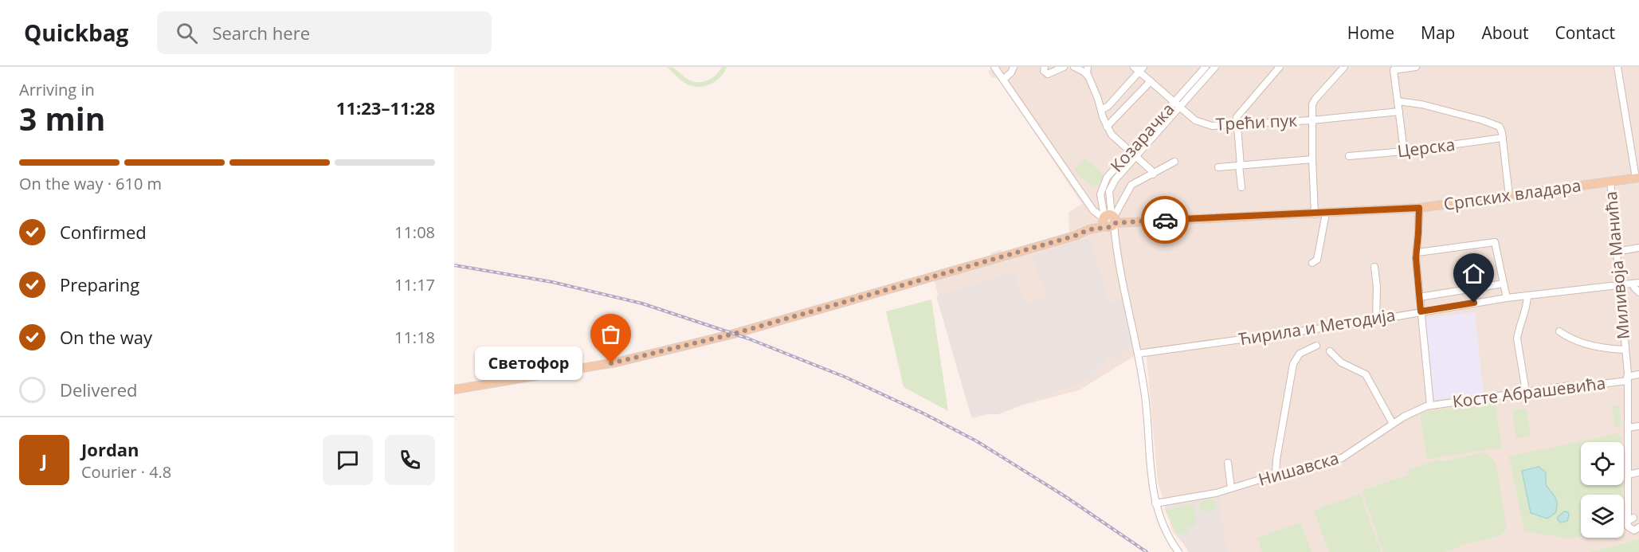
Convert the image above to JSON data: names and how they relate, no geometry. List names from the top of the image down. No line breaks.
{"streets":{"main road":["Српских владара"],"street":["Трећи пук","Козарачка","Церска","Миливоја Манића","Ћирила и Методија","Косте Абрашевића","Нишавска"]},"crossings":[["Трећи пук","Козарачка"],["Козарачка","Српских владара"],["Српских владара","Миливоја Манића"],["Миливоја Манића","Ћирила и Методија"],["Миливоја Манића","Косте Абрашевића"],["Косте Абрашевића","Нишавска"]],"places":["Светофор"],"page":{"header":"Quickbag","search":"Search here","nav":["Home","Map","About","Contact"],"heading":["3 min","Arriving in","11:23–11:28"],"panel":["Jordan","Courier · 4.8"],"bar":"On the way · 610 m","list":[["Confirmed","11:08"],["Preparing","11:17"],["On the way","11:18"],"Delivered"],"bubble":"Светофор","round":"J"}}
